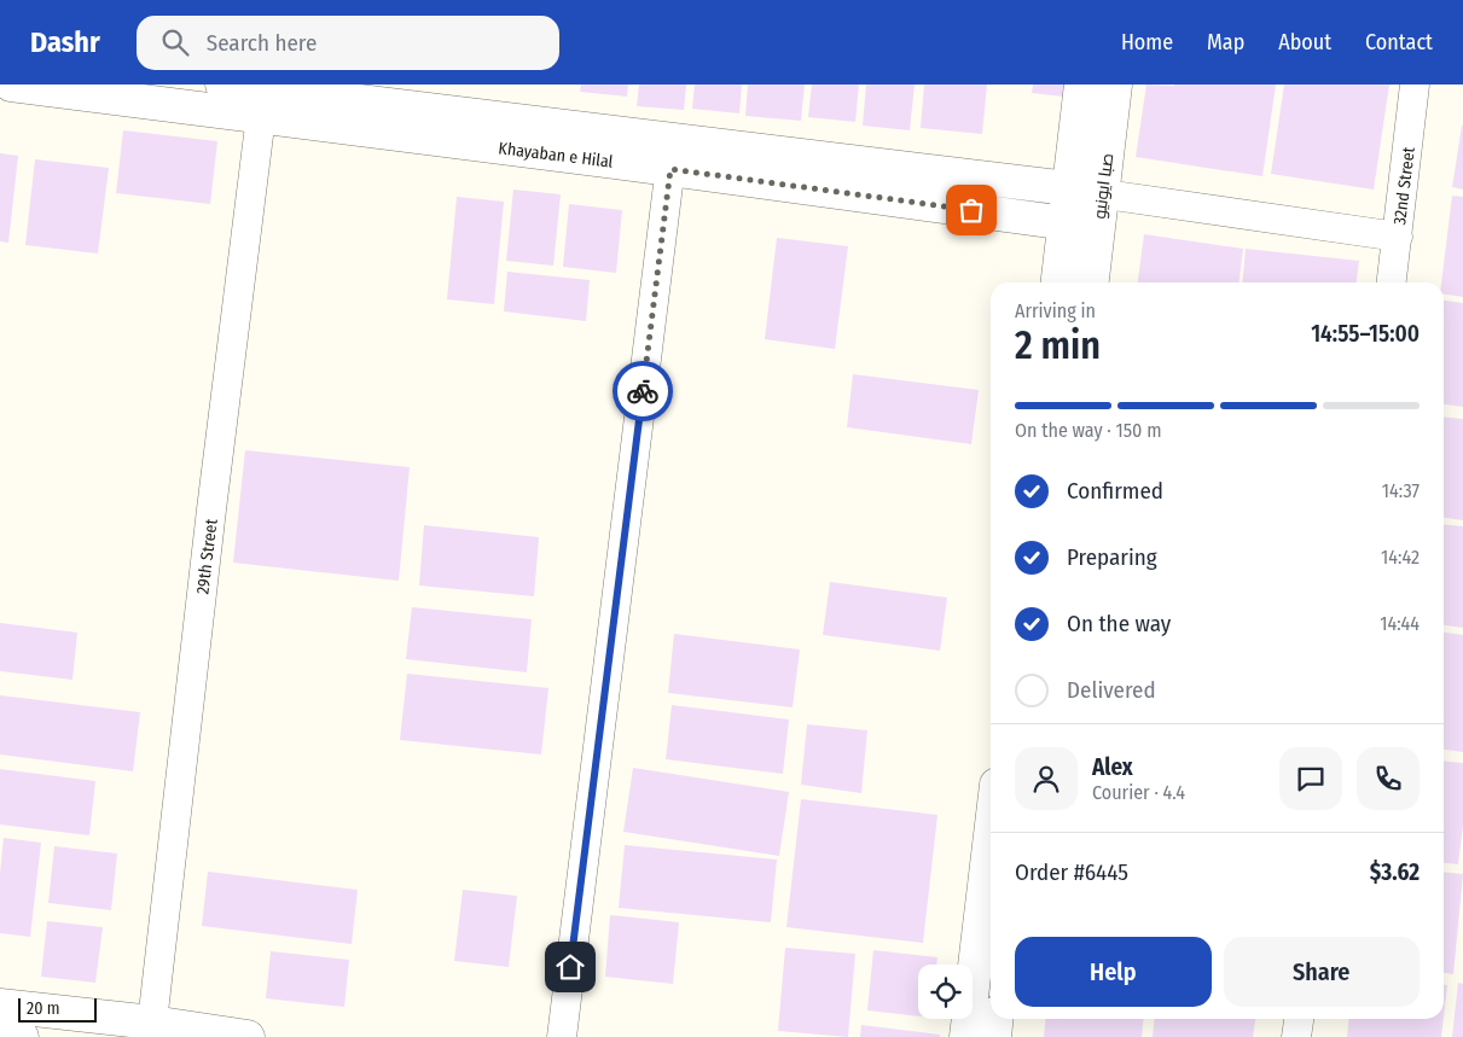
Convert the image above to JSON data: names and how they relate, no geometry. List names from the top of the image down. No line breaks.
{"streets":{"street":["Khayaban e Hilal","صبا ایونیو","32nd Street","29th Street"]},"crossings":[["Khayaban e Hilal","صبا ایونیو"],["Khayaban e Hilal","32nd Street"],["Khayaban e Hilal","29th Street"]],"scale_bar":"20 m","page":{"header":"Dashr","search":"Search here","nav":["Home","Map","About","Contact"],"heading":["2 min","Arriving in","14:55–15:00"],"panel":["Alex","Courier · 4.4","Order #6445","$3.62"],"bar":"On the way · 150 m","list":[["Confirmed","14:37"],["Preparing","14:42"],["On the way","14:44"],"Delivered"],"buttons":["Help","Share"],"scale":"20 m"}}
